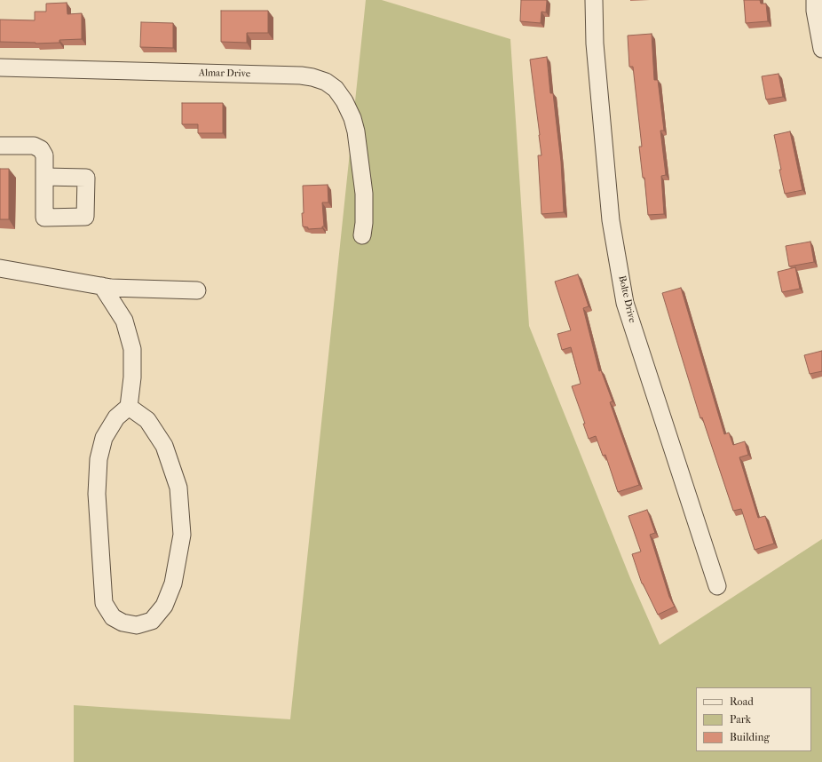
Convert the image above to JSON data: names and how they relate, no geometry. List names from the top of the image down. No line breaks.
{"streets":{"street":["Almar Drive","Bolte Drive"]},"legend":["Road","Park","Building"]}
